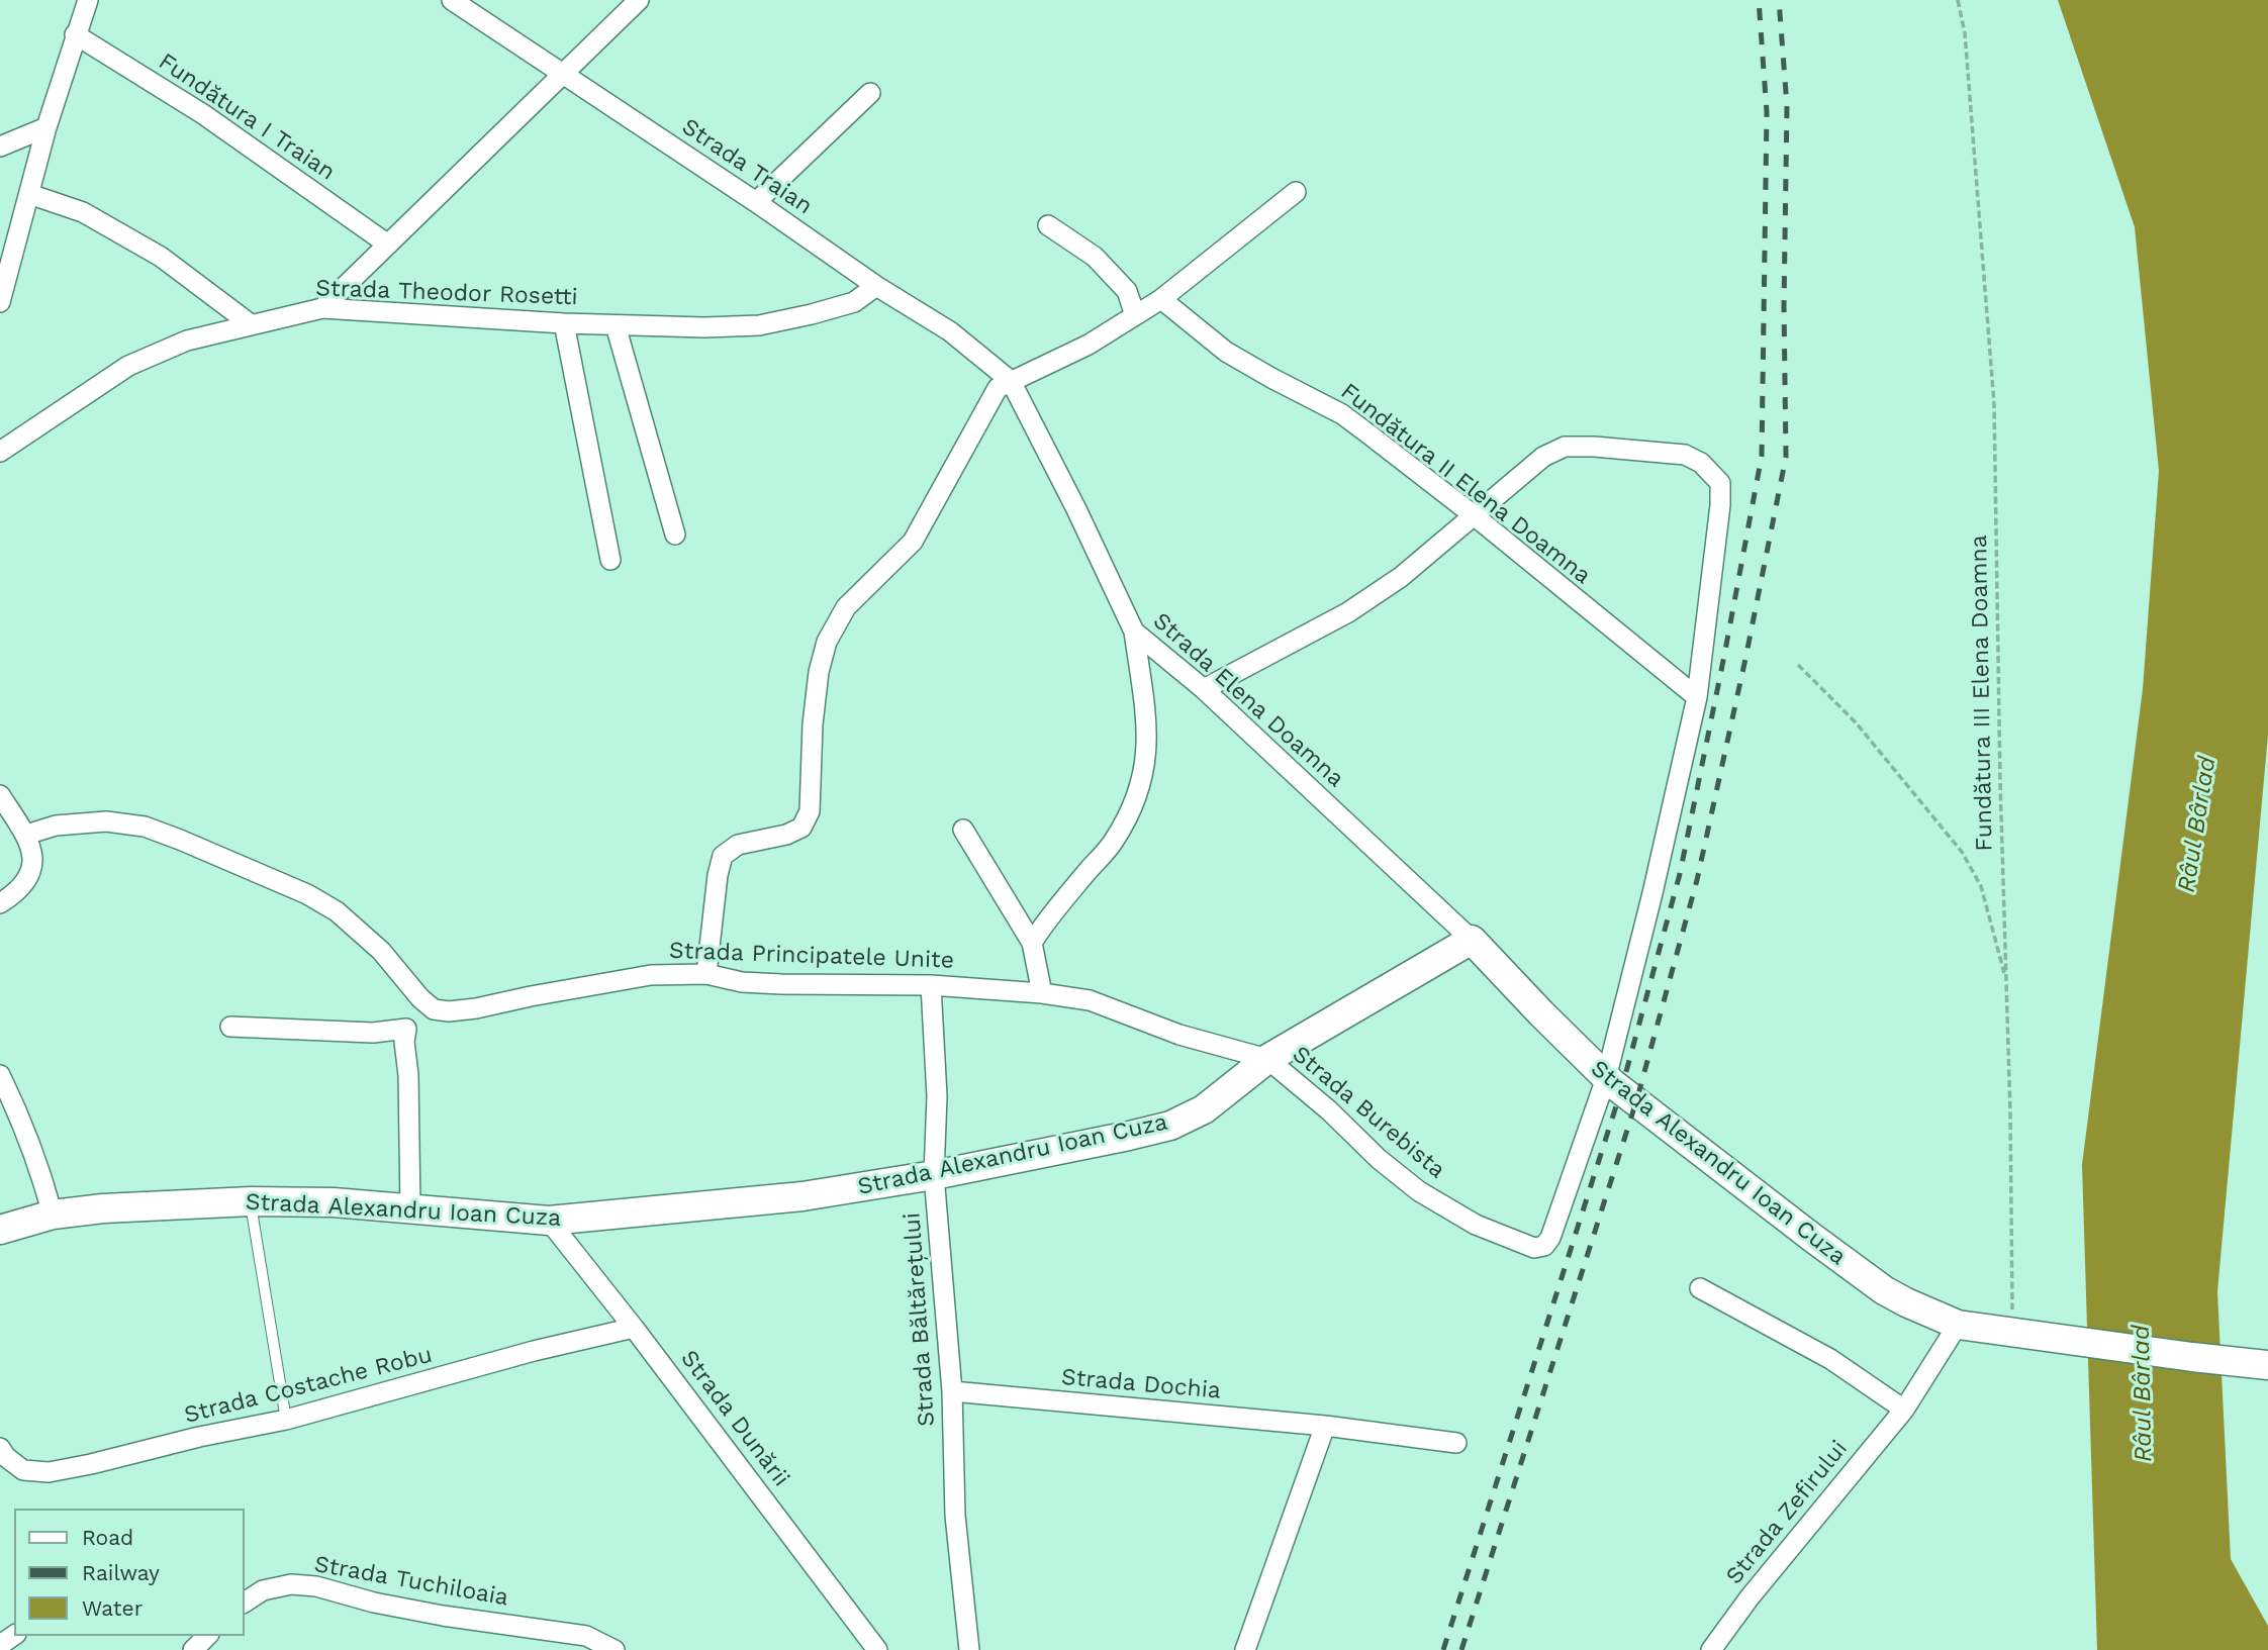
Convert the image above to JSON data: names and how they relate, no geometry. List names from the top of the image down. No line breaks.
{"streets":{"street":["Fundătura I Traian","Strada Traian","Strada Theodor Rosetti","Fundătura II Elena Doamna","Strada Elena Doamna","Strada Principatele Unite","Strada Burebista","Strada Alexandru Ioan Cuza","Strada Băltărețului","Strada Dochia","Strada Costache Robu","Strada Dunării","Strada Zefirului","Strada Tuchiloaia"],"path":["Fundătura III Elena Doamna"]},"crossings":[["Strada Traian","Strada Theodor Rosetti"],["Strada Traian","Strada Elena Doamna"],["Fundătura III Elena Doamna","Strada Alexandru Ioan Cuza"],["Strada Elena Doamna","Strada Alexandru Ioan Cuza"],["Strada Principatele Unite","Strada Burebista"],["Strada Principatele Unite","Strada Alexandru Ioan Cuza"],["Strada Principatele Unite","Strada Băltărețului"],["Strada Burebista","Strada Alexandru Ioan Cuza"],["Strada Alexandru Ioan Cuza","Strada Băltărețului"],["Strada Alexandru Ioan Cuza","Strada Dunării"],["Strada Alexandru Ioan Cuza","Strada Zefirului"],["Strada Băltărețului","Strada Dochia"],["Strada Costache Robu","Strada Dunării"]],"water":["Râul Bârlad"],"legend":["Road","Railway","Water"]}
